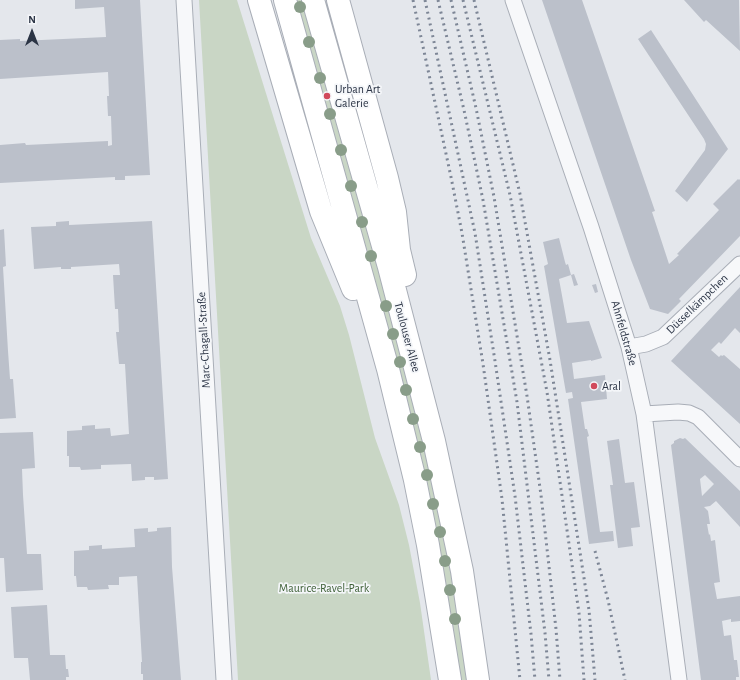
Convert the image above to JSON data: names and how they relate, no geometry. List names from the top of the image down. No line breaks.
{"streets":{"main road":["Toulouser Allee"],"street":["Düsselkämpchen","Ahnfeldstraße","Marc-Chagall-Straße"]},"crossings":[["Düsselkämpchen","Ahnfeldstraße"]],"parks":["Maurice-Ravel-Park"],"places":["Urban Art Galerie","Aral"],"north":"top"}
